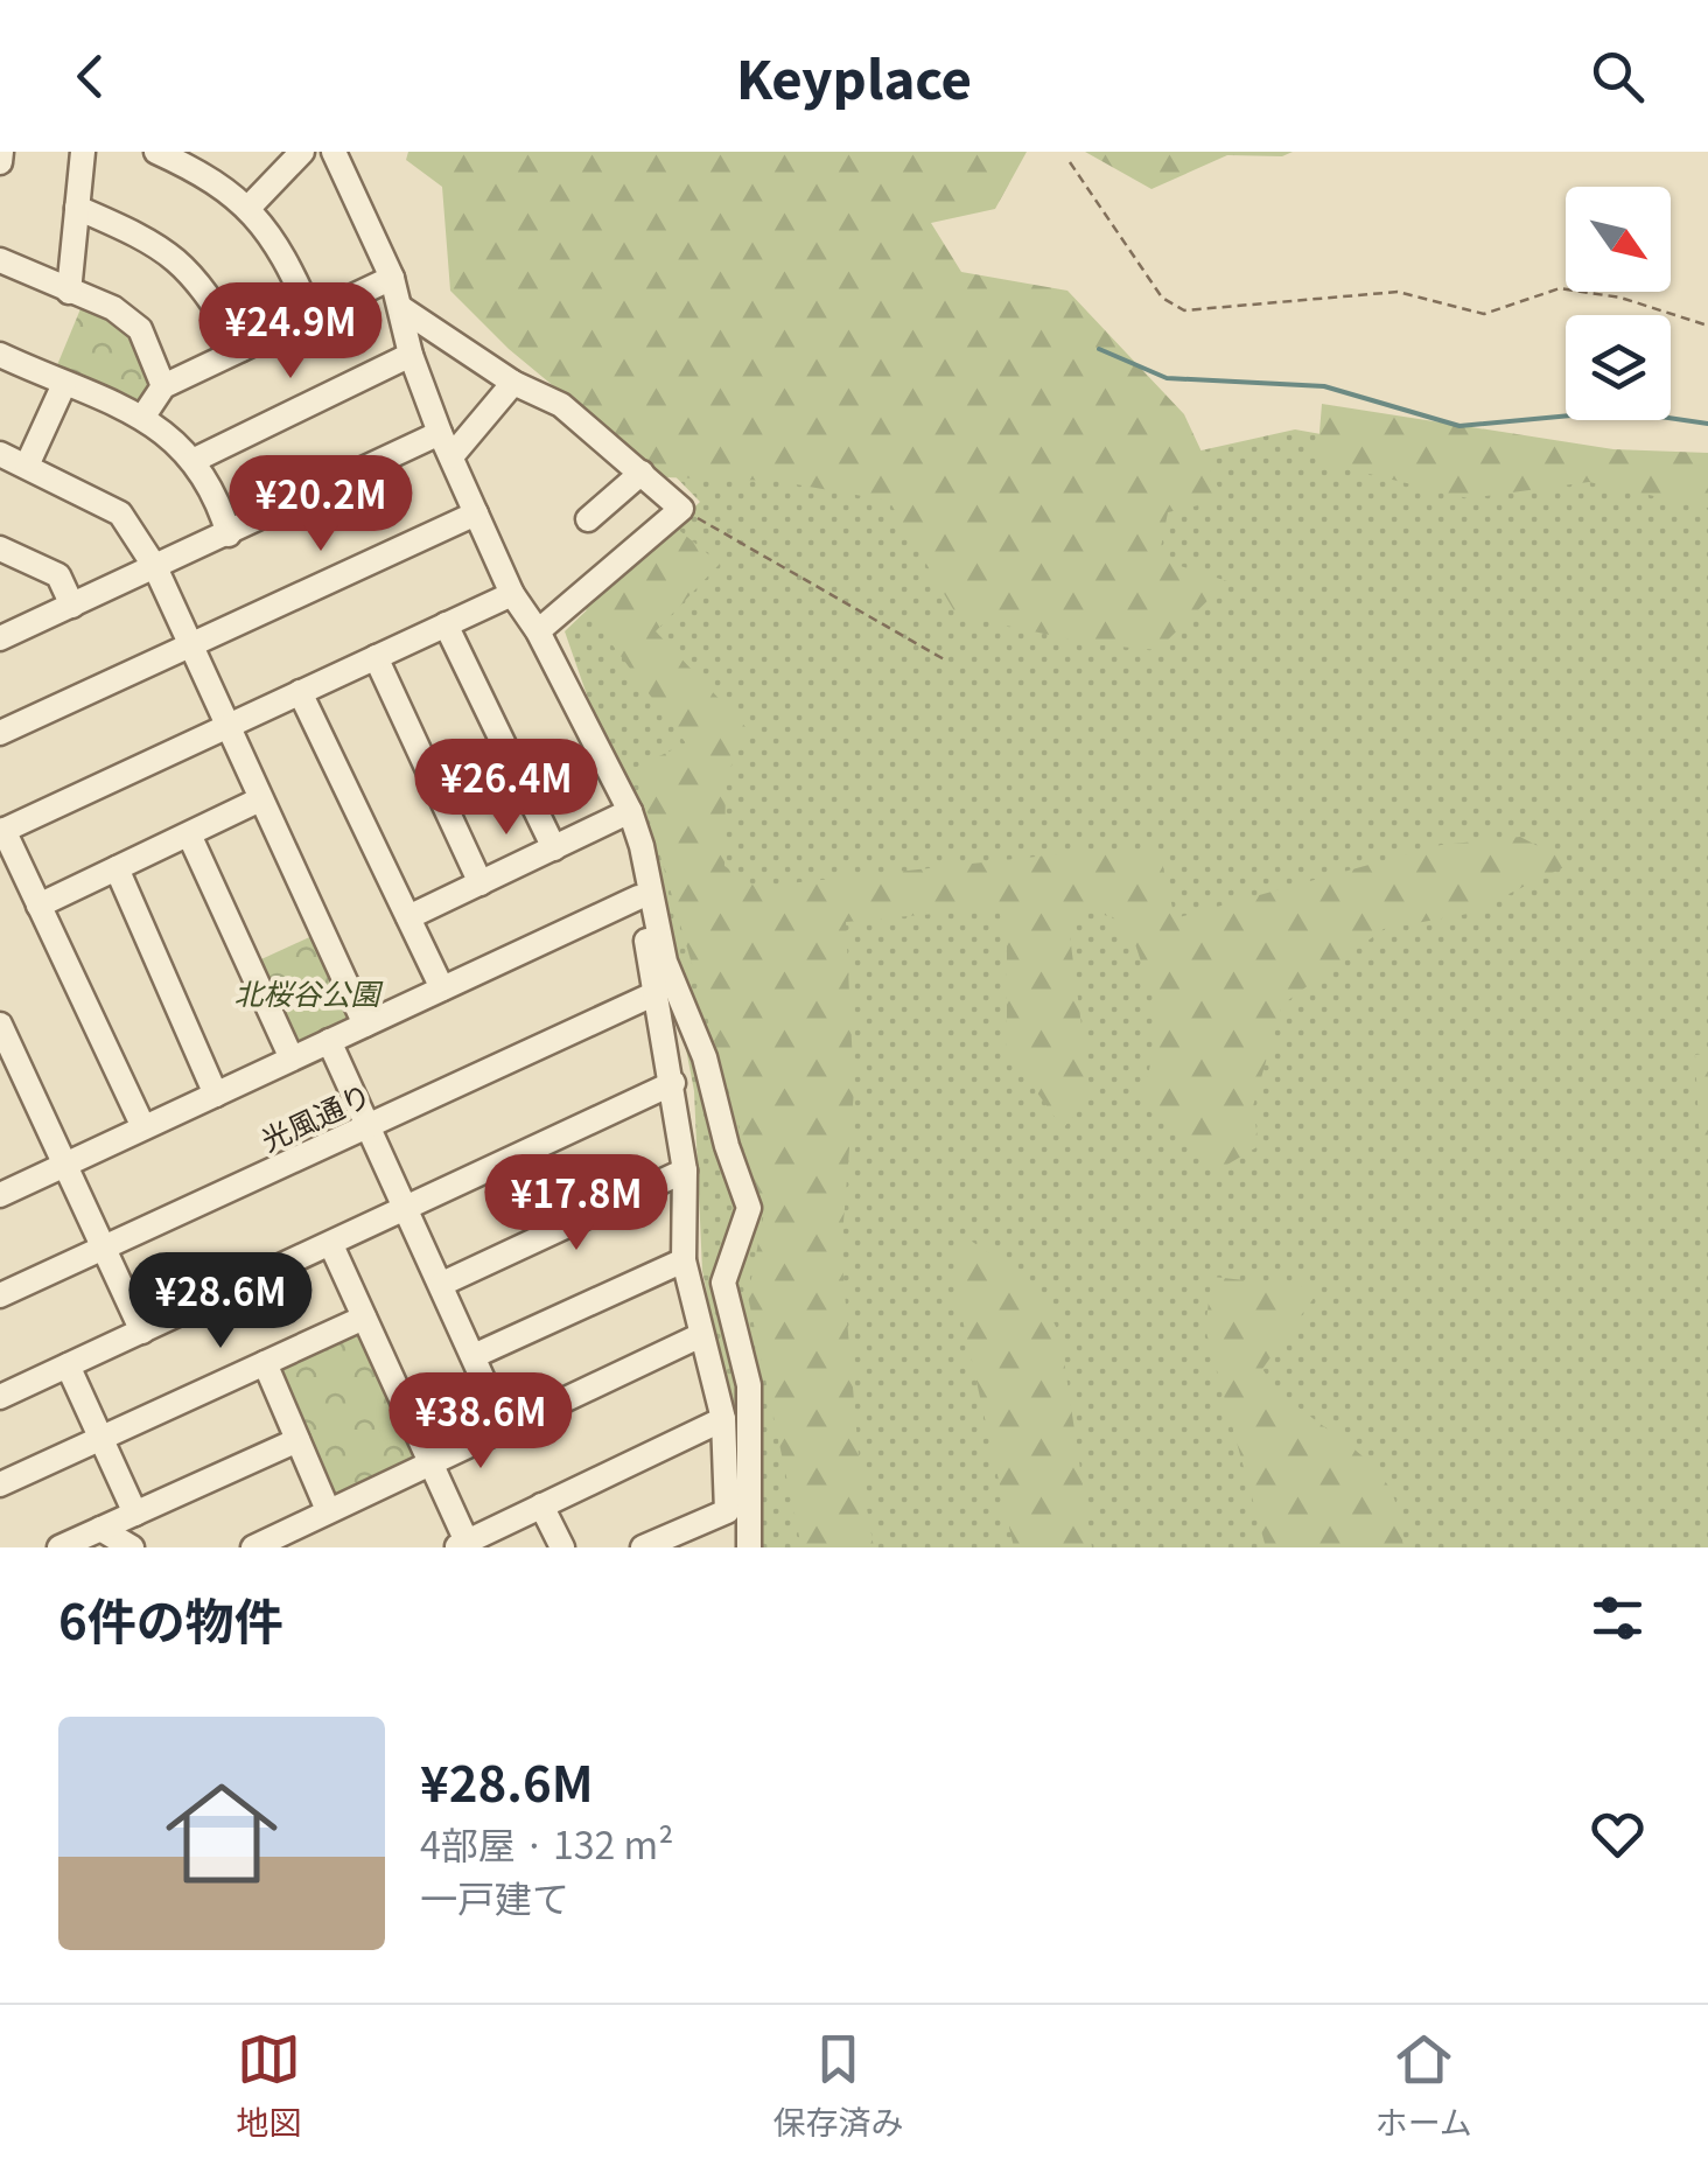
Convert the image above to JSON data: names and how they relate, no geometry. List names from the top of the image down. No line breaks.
{"streets":{"street":["光風通り"]},"parks":["北桜谷公園"],"north":"bottom right","page":{"header":"Keyplace","price":["¥24.9M","¥20.2M","¥26.4M","¥17.8M","¥28.6M","¥38.6M"],"heading":"6件の物件","list":[{"name":"¥28.6M","note":"4部屋 · 132 m² · 一戸建て"}],"tabs":["地図","保存済み","ホーム"]}}
